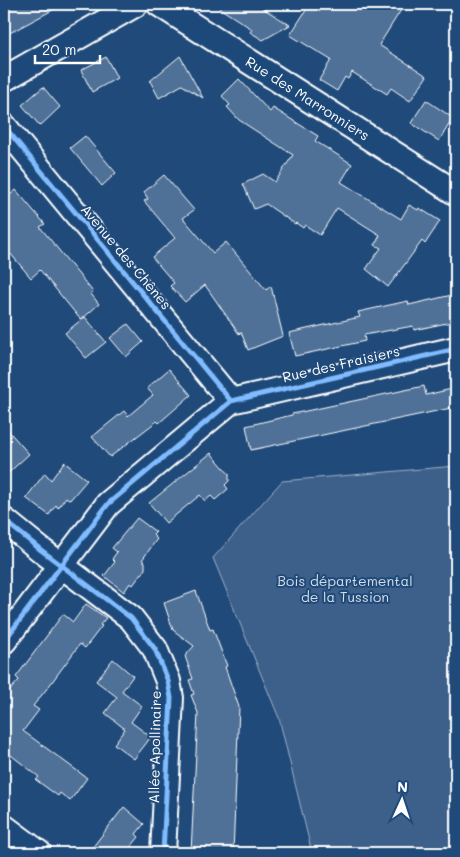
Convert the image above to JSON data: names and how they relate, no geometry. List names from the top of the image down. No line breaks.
{"streets":{"street":["Rue des Marronniers","Avenue des Chênes","Rue des Fraisiers","Allée Apollinaire"]},"crossings":[["Avenue des Chênes","Rue des Fraisiers"]],"parks":["Bois départemental de la Tussion"],"scale_bar":"20 m","north":"top"}
